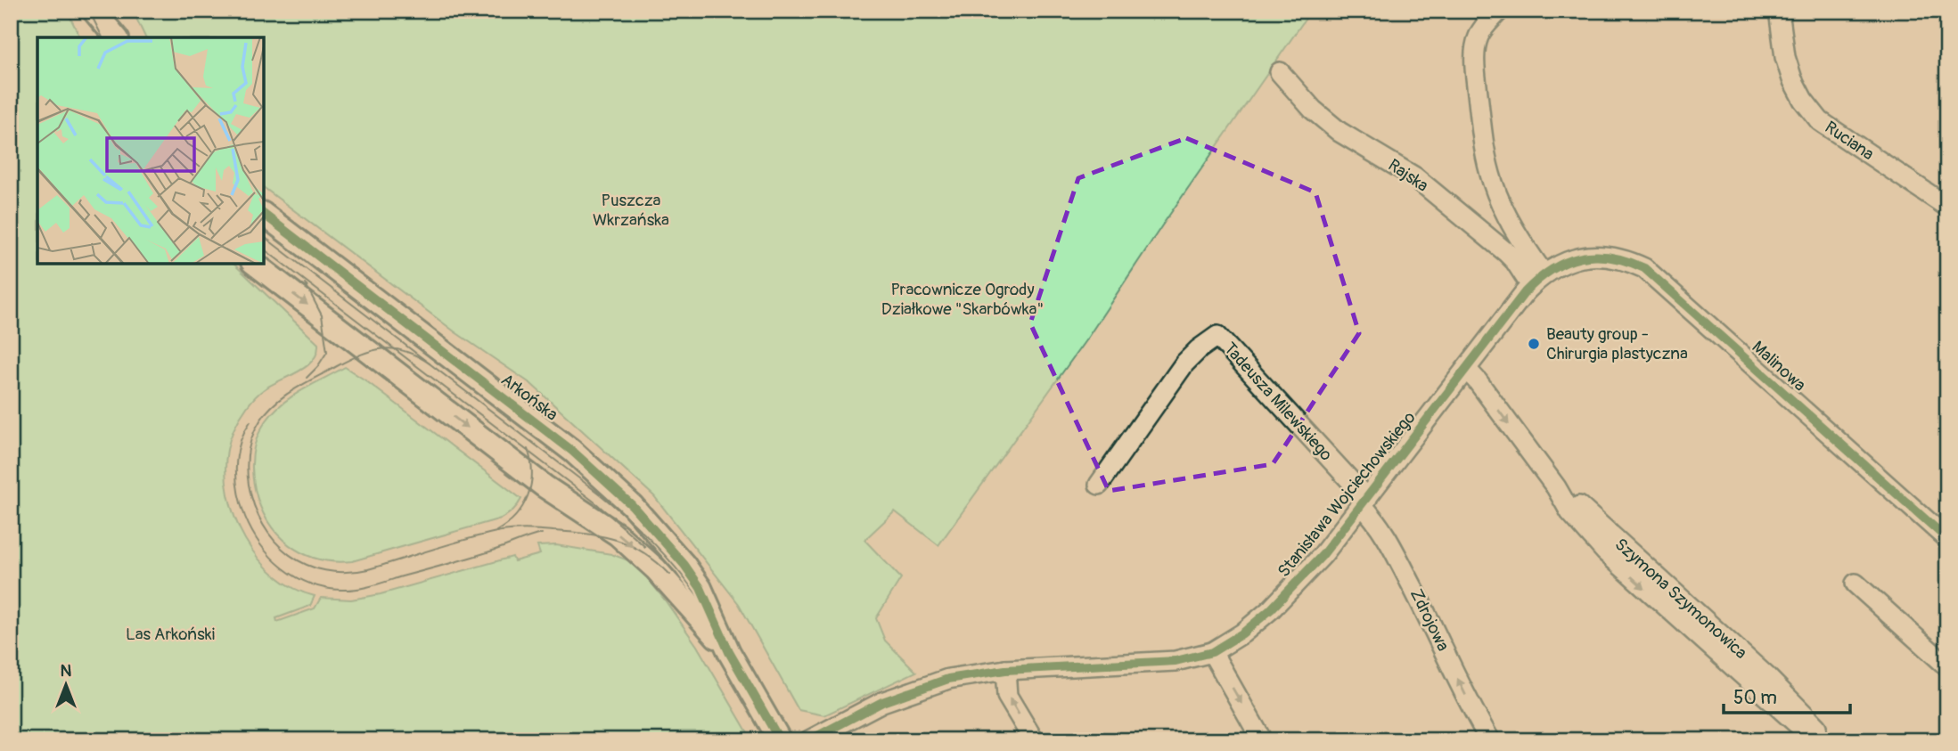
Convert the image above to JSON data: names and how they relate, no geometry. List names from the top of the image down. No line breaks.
{"streets":{"street":["Ruciana","Rajska","Malinowa","Arkońska","Tadeusza Milewskiego","Stanisława Wojciechowskiego","Szymona Szymonowica","Zdrojowa"]},"crossings":[["Rajska","Stanisława Wojciechowskiego"],["Malinowa","Stanisława Wojciechowskiego"],["Tadeusza Milewskiego","Stanisława Wojciechowskiego"],["Tadeusza Milewskiego","Zdrojowa"],["Stanisława Wojciechowskiego","Szymona Szymonowica"],["Stanisława Wojciechowskiego","Zdrojowa"]],"one_way":["Zdrojowa"],"parks":["Puszcza Wkrzańska","Pracownicze Ogrody Działkowe \"Skarbówka\"","Las Arkoński"],"places":["Beauty group - Chirurgia plastyczna"],"scale_bar":"50 m","north":"top"}
